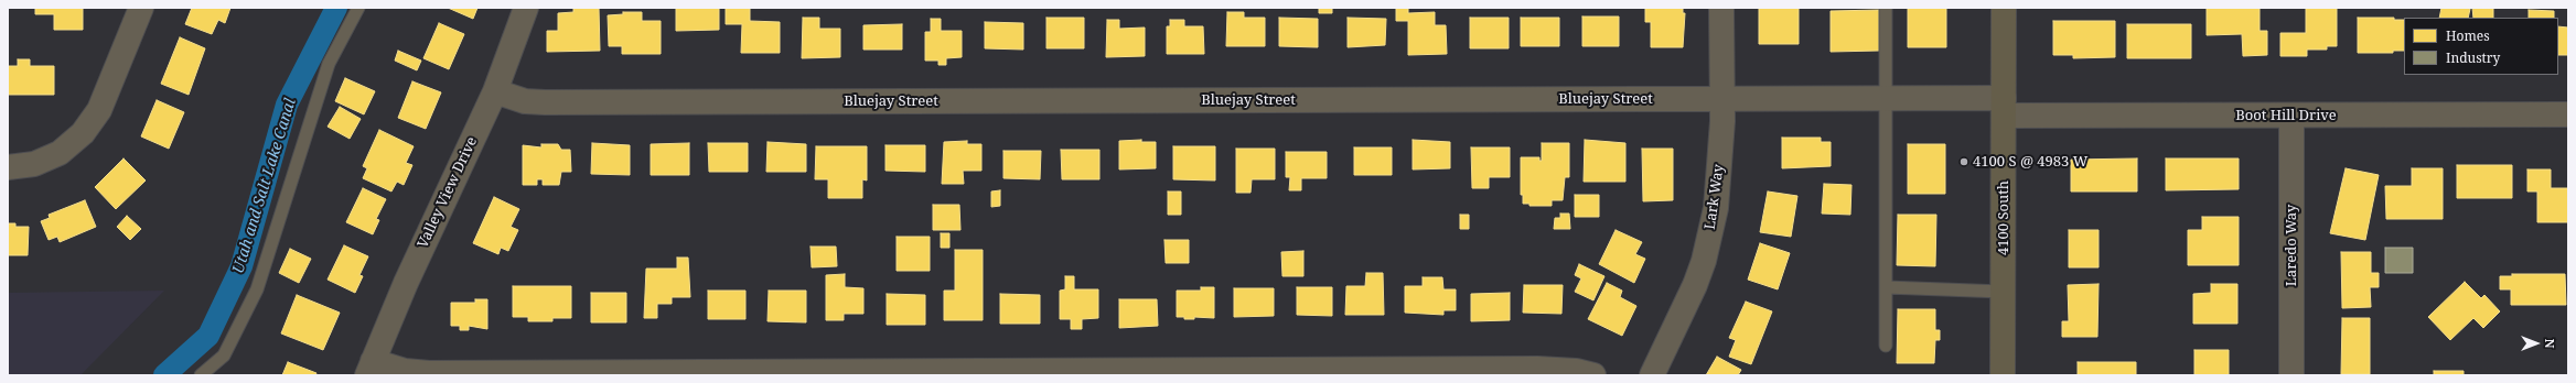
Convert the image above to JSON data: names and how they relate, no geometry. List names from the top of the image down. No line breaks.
{"streets":{"main road":["4100 South"],"street":["Bluejay Street","Boot Hill Drive","Valley View Drive","Lark Way","Laredo Way"]},"crossings":[["Bluejay Street","Boot Hill Drive"],["Bluejay Street","Valley View Drive"],["Bluejay Street","Lark Way"],["Bluejay Street","4100 South"],["Boot Hill Drive","4100 South"],["Boot Hill Drive","Laredo Way"]],"water":["Utah and Salt Lake Canal"],"places":["4100 S @ 4983 W"],"legend":["Homes","Industry"],"north":"right"}
